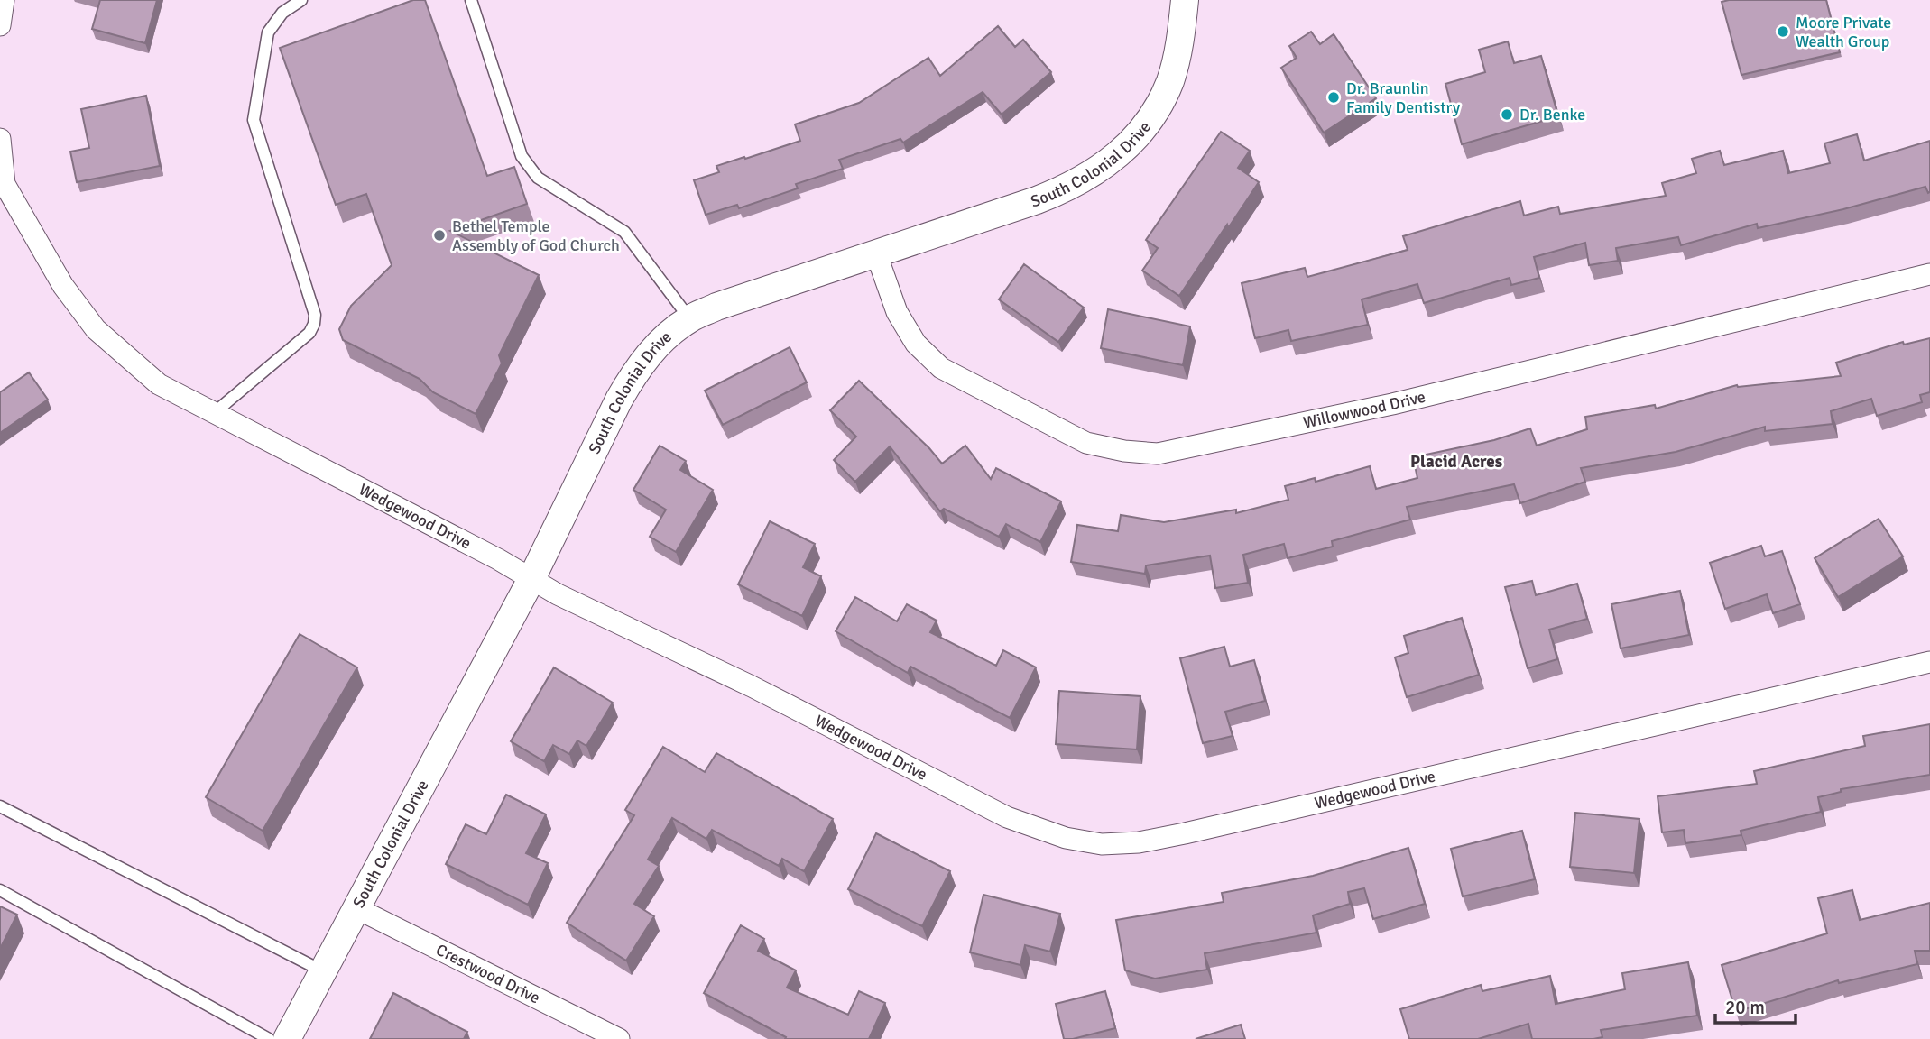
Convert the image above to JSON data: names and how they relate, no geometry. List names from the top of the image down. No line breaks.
{"streets":{"street":["South Colonial Drive","Willowwood Drive","Wedgewood Drive","Crestwood Drive"]},"crossings":[["South Colonial Drive","Willowwood Drive"],["South Colonial Drive","Wedgewood Drive"],["South Colonial Drive","Crestwood Drive"]],"districts":["Placid Acres"],"places":["Moore Private Wealth Group","Dr. Braunlin Family Dentistry","Dr. Benke","Bethel Temple Assembly of God Church"],"scale_bar":"20 m"}
